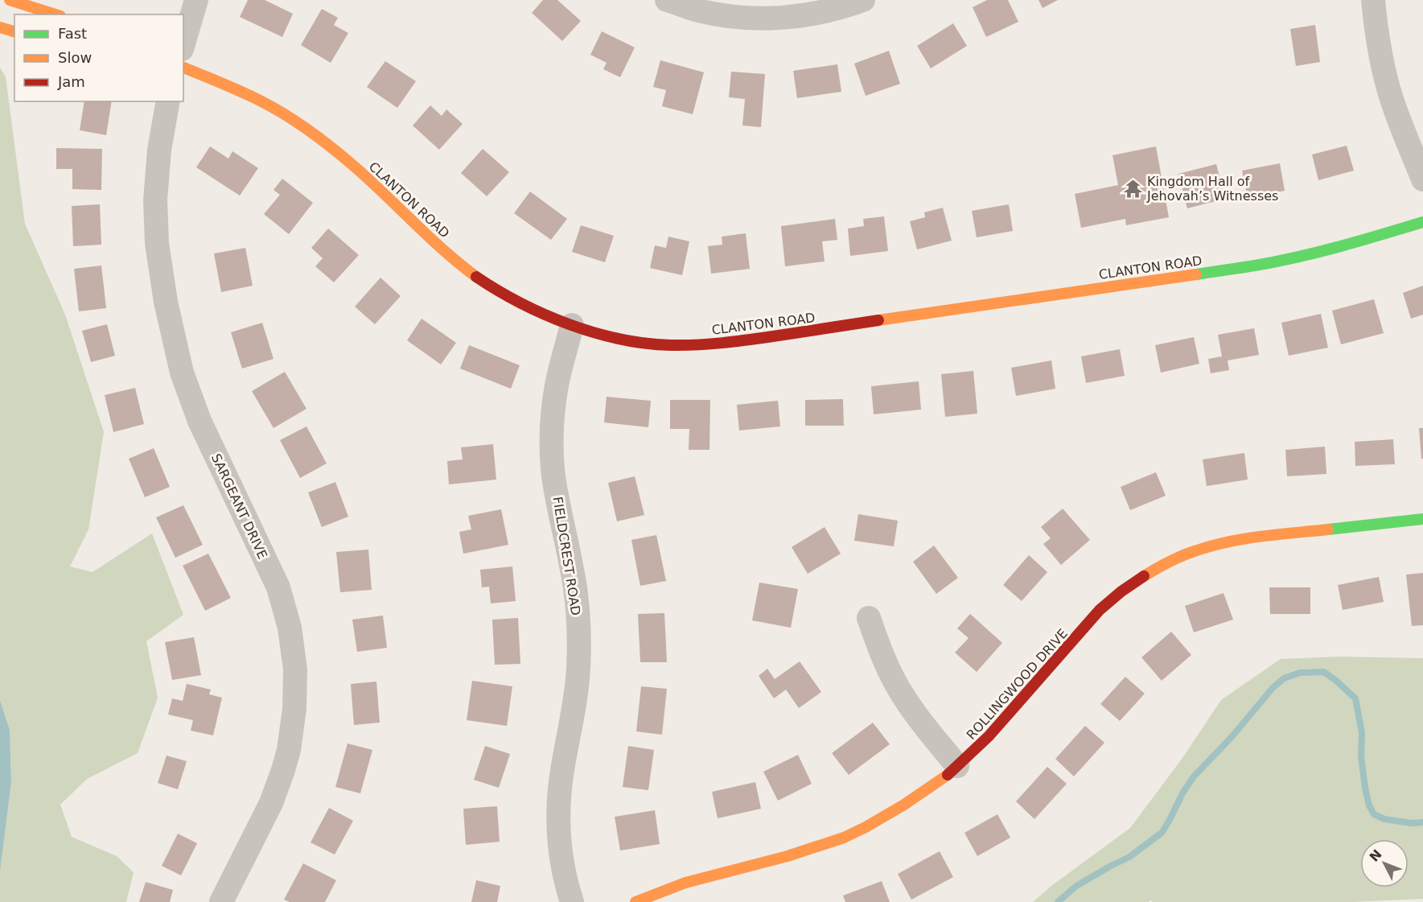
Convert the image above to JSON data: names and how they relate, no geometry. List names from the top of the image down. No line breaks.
{"streets":{"main road":["CLANTON ROAD","ROLLINGWOOD DRIVE"],"street":["SARGEANT DRIVE","FIELDCREST ROAD"]},"crossings":[["CLANTON ROAD","FIELDCREST ROAD"]],"places":{"temple":["Kingdom Hall of Jehovah’s Witnesses"]},"legend":["Fast","Slow","Jam"],"north":"top left"}
